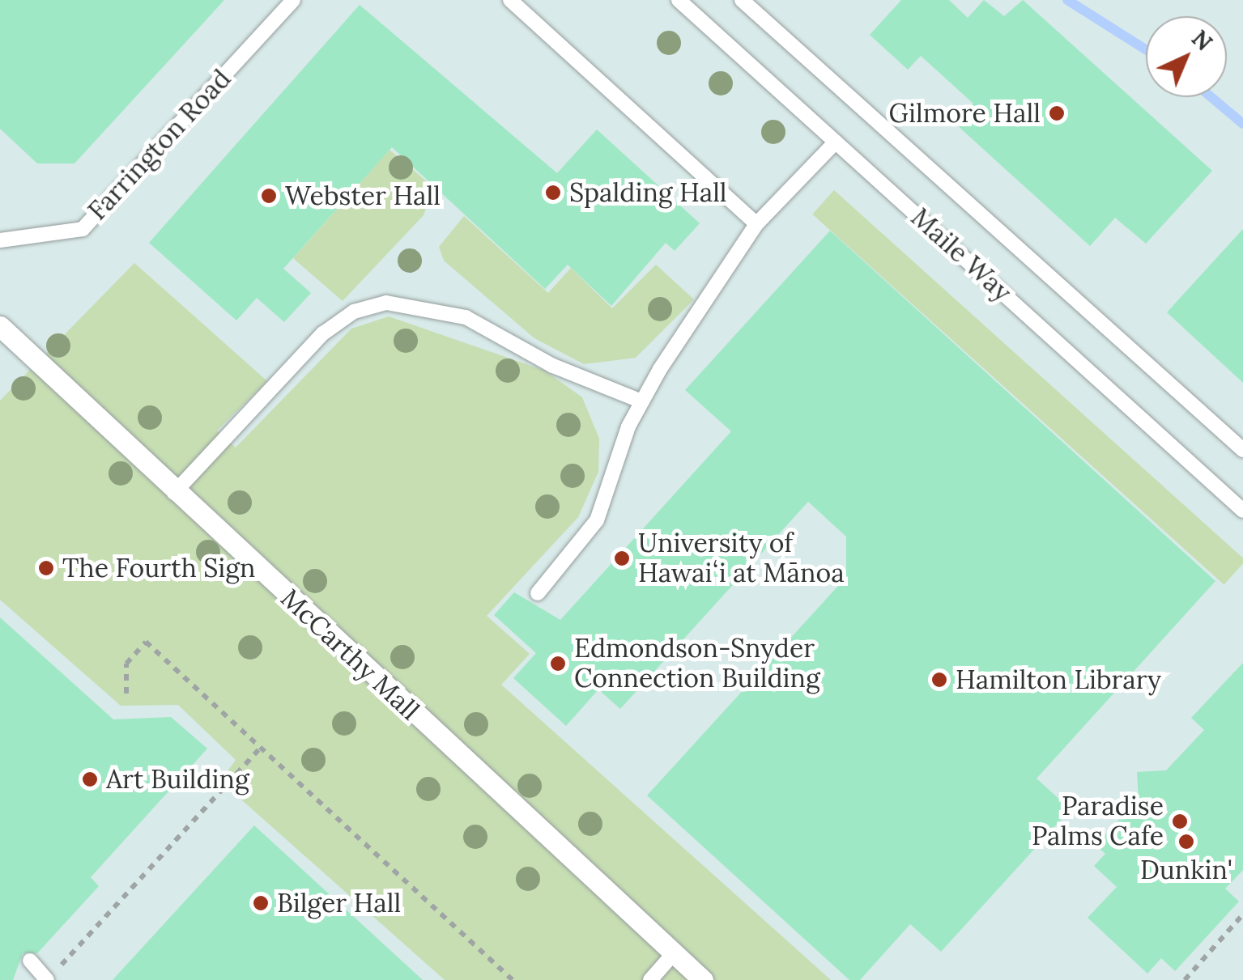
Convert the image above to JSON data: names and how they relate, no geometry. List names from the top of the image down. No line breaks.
{"streets":{"street":["McCarthy Mall"],"lane":["Farrington Road","Maile Way"]},"places":["Gilmore Hall","Spalding Hall","Webster Hall","University of Hawaiʻi at Mānoa","The Fourth Sign","Edmondson-Snyder Connection Building","Hamilton Library","Art Building","Paradise Palms Cafe","Dunkin'","Bilger Hall"],"north":"top right"}
